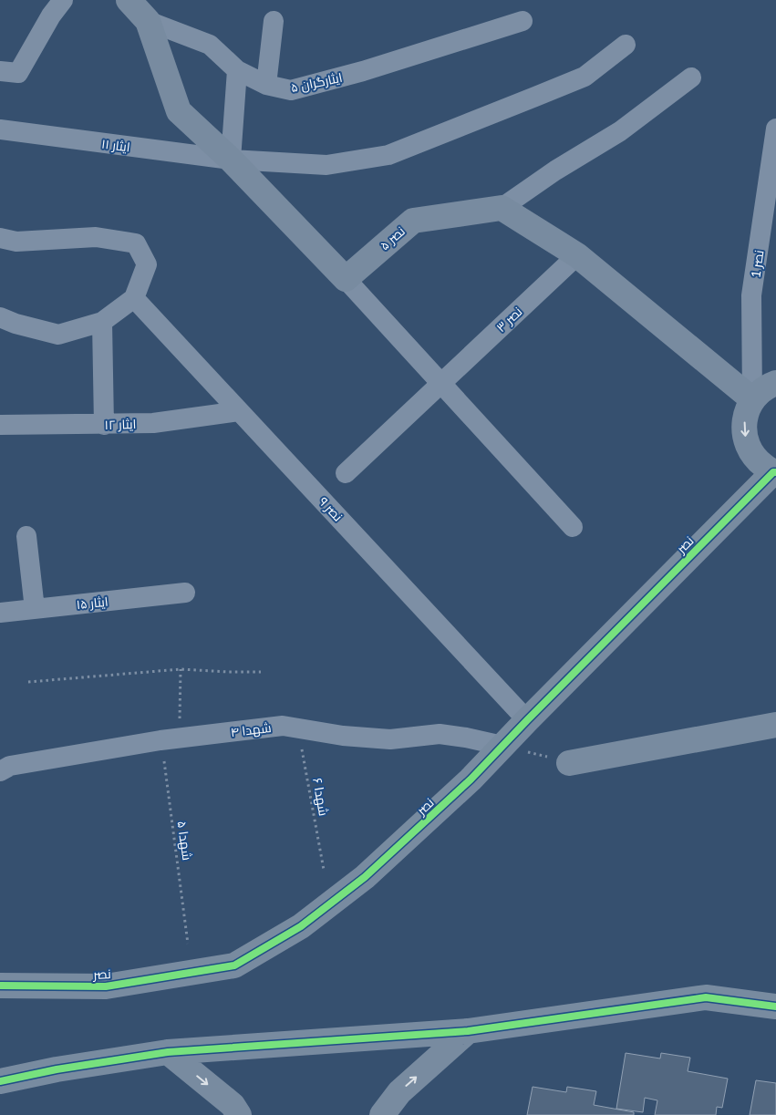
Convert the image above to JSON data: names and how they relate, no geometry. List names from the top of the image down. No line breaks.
{"streets":{"street":["ایثارگران ۵","ایثار ۱۱","نصر ۵","نصر 1","نصر ۳","ایثار ۱۲","نصر ۹","نصر","ایثار ۱۵","شهدا ۴"],"path":["شهدا ۶","شهدا ۵"]},"crossings":[["نصر 1","نصر"],["ایثار ۱۲","نصر ۹"],["نصر ۹","نصر"],["نصر","شهدا ۴"],["شهدا ۴","شهدا ۶"],["شهدا ۴","شهدا ۵"]]}
